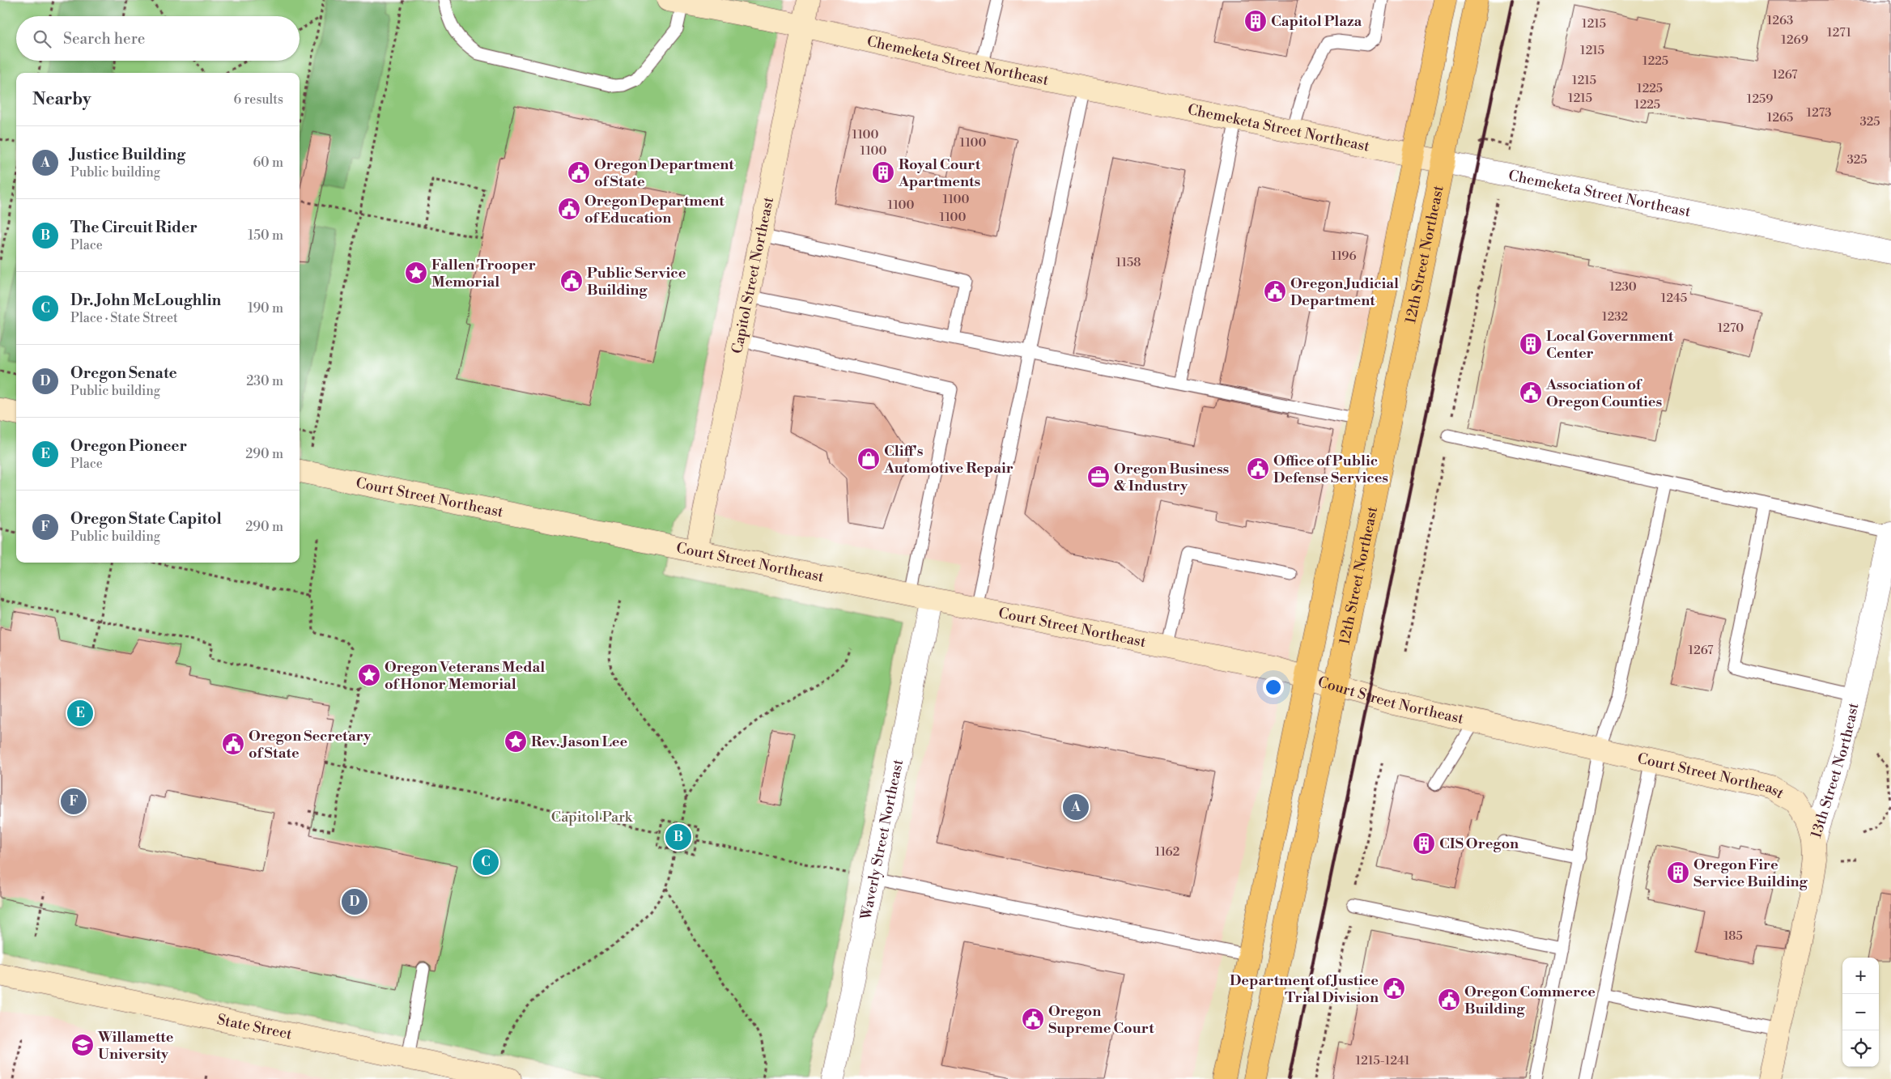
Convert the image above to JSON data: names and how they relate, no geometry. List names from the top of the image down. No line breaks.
{"streets":{"main road":["Chemeketa Street Northeast","12th Street Northeast","Capitol Street Northeast","Court Street Northeast","13th Street Northeast","State Street"],"street":["Waverly Street Northeast"]},"crossings":[["Chemeketa Street Northeast","12th Street Northeast"],["Chemeketa Street Northeast","Capitol Street Northeast"],["12th Street Northeast","Court Street Northeast"],["Capitol Street Northeast","Court Street Northeast"],["Court Street Northeast","13th Street Northeast"],["Court Street Northeast","Waverly Street Northeast"]],"parks":["Capitol Park"],"places":{"building":["Capitol Plaza","Royal Court Apartments","Local Government Center","CIS Oregon","Oregon Fire Service Building"],"public building":["Oregon Department of State","Oregon Department of Education","Public Service Building","Oregon Judicial Department","Association of Oregon Counties","Office of Public Defense Services","Oregon Secretary of State","Department of Justice Trial Division","Oregon Commerce Building","Oregon Supreme Court"],"place":["Fallen Trooper Memorial","Oregon Veterans Medal of Honor Memorial","Rev. Jason Lee"],"shop":["Cliff's Automotive Repair"],"office":["Oregon Business & Industry"],"school or university":["Willamette University"]},"house_numbers":["1263","1215","1271","1269","1215","1225","1267","1215","1225","1215","1259","1225","1273","1265","325","1100","1100","1100","325","1100","1100","1100","1196","1158","1230","1245","1232","1270","1267","1162","185","1215-1241"],"page":{"search":"Search here","heading":["Nearby","6 results"],"list":[{"mark":"A","name":"Justice Building","note":"Public building","value":"60 m"},{"mark":"B","name":"The Circuit Rider","note":"Place","value":"150 m"},{"mark":"C","name":"Dr. John McLoughlin","note":"Place · State Street","value":"190 m"},{"mark":"D","name":"Oregon Senate","note":"Public building","value":"230 m"},{"mark":"E","name":"Oregon Pioneer","note":"Place","value":"290 m"},{"mark":"F","name":"Oregon State Capitol","note":"Public building","value":"290 m"}],"pins":["E","F","A","B","C","D"],"map_buttons":["+","−"]}}
